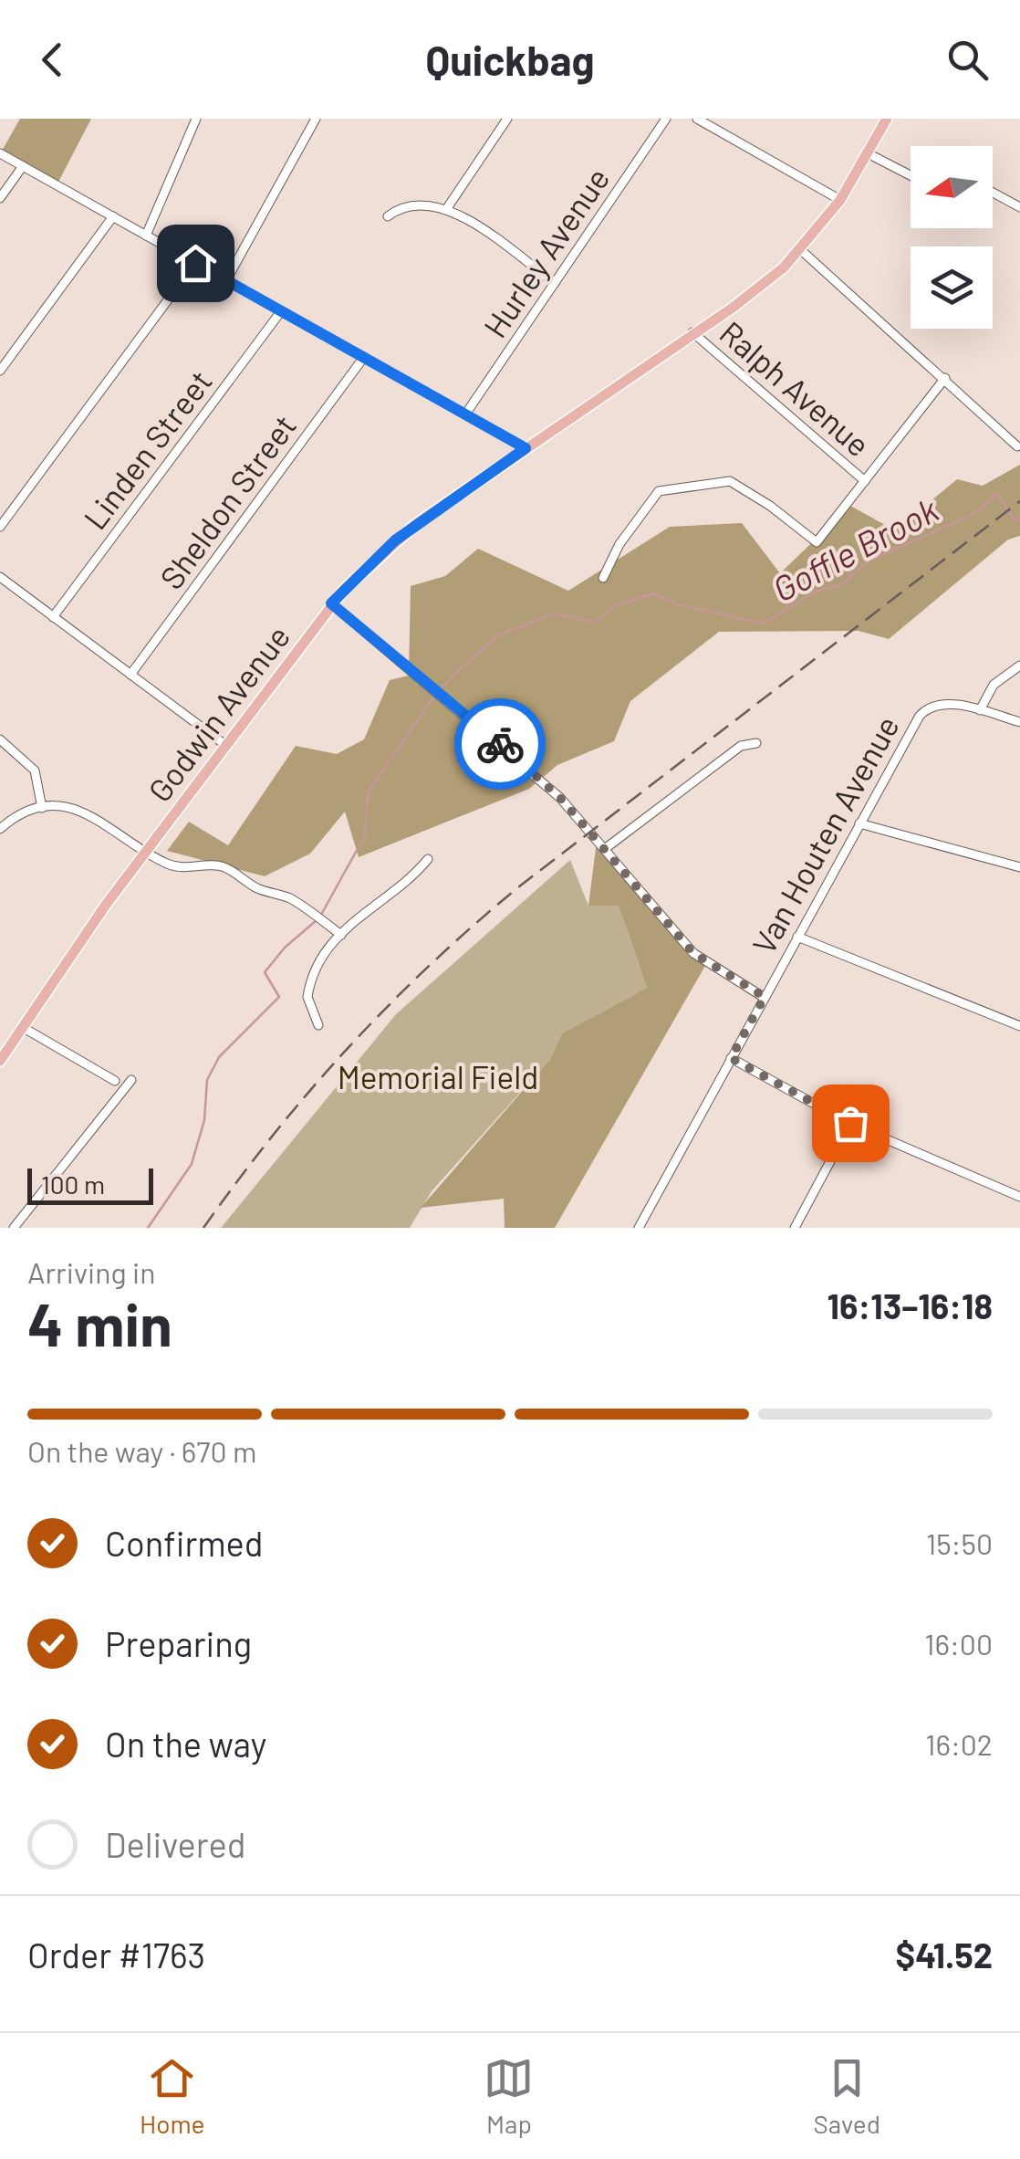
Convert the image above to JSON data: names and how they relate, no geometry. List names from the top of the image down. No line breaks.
{"streets":{"main road":["Godwin Avenue"],"street":["Hurley Avenue","Ralph Avenue","Linden Street","Sheldon Street","Van Houten Avenue"]},"crossings":[["Ralph Avenue","Godwin Avenue"]],"water":["Goffle Brook"],"parks":["Memorial Field"],"scale_bar":"100 m","north":"left","page":{"header":"Quickbag","scale":"100 m","heading":["4 min","Arriving in","16:13–16:18"],"panel":["Order #1763","$41.52"],"bar":"On the way · 670 m","list":[["Confirmed","15:50"],["Preparing","16:00"],["On the way","16:02"],"Delivered"],"tabs":["Home","Map","Saved"]}}
